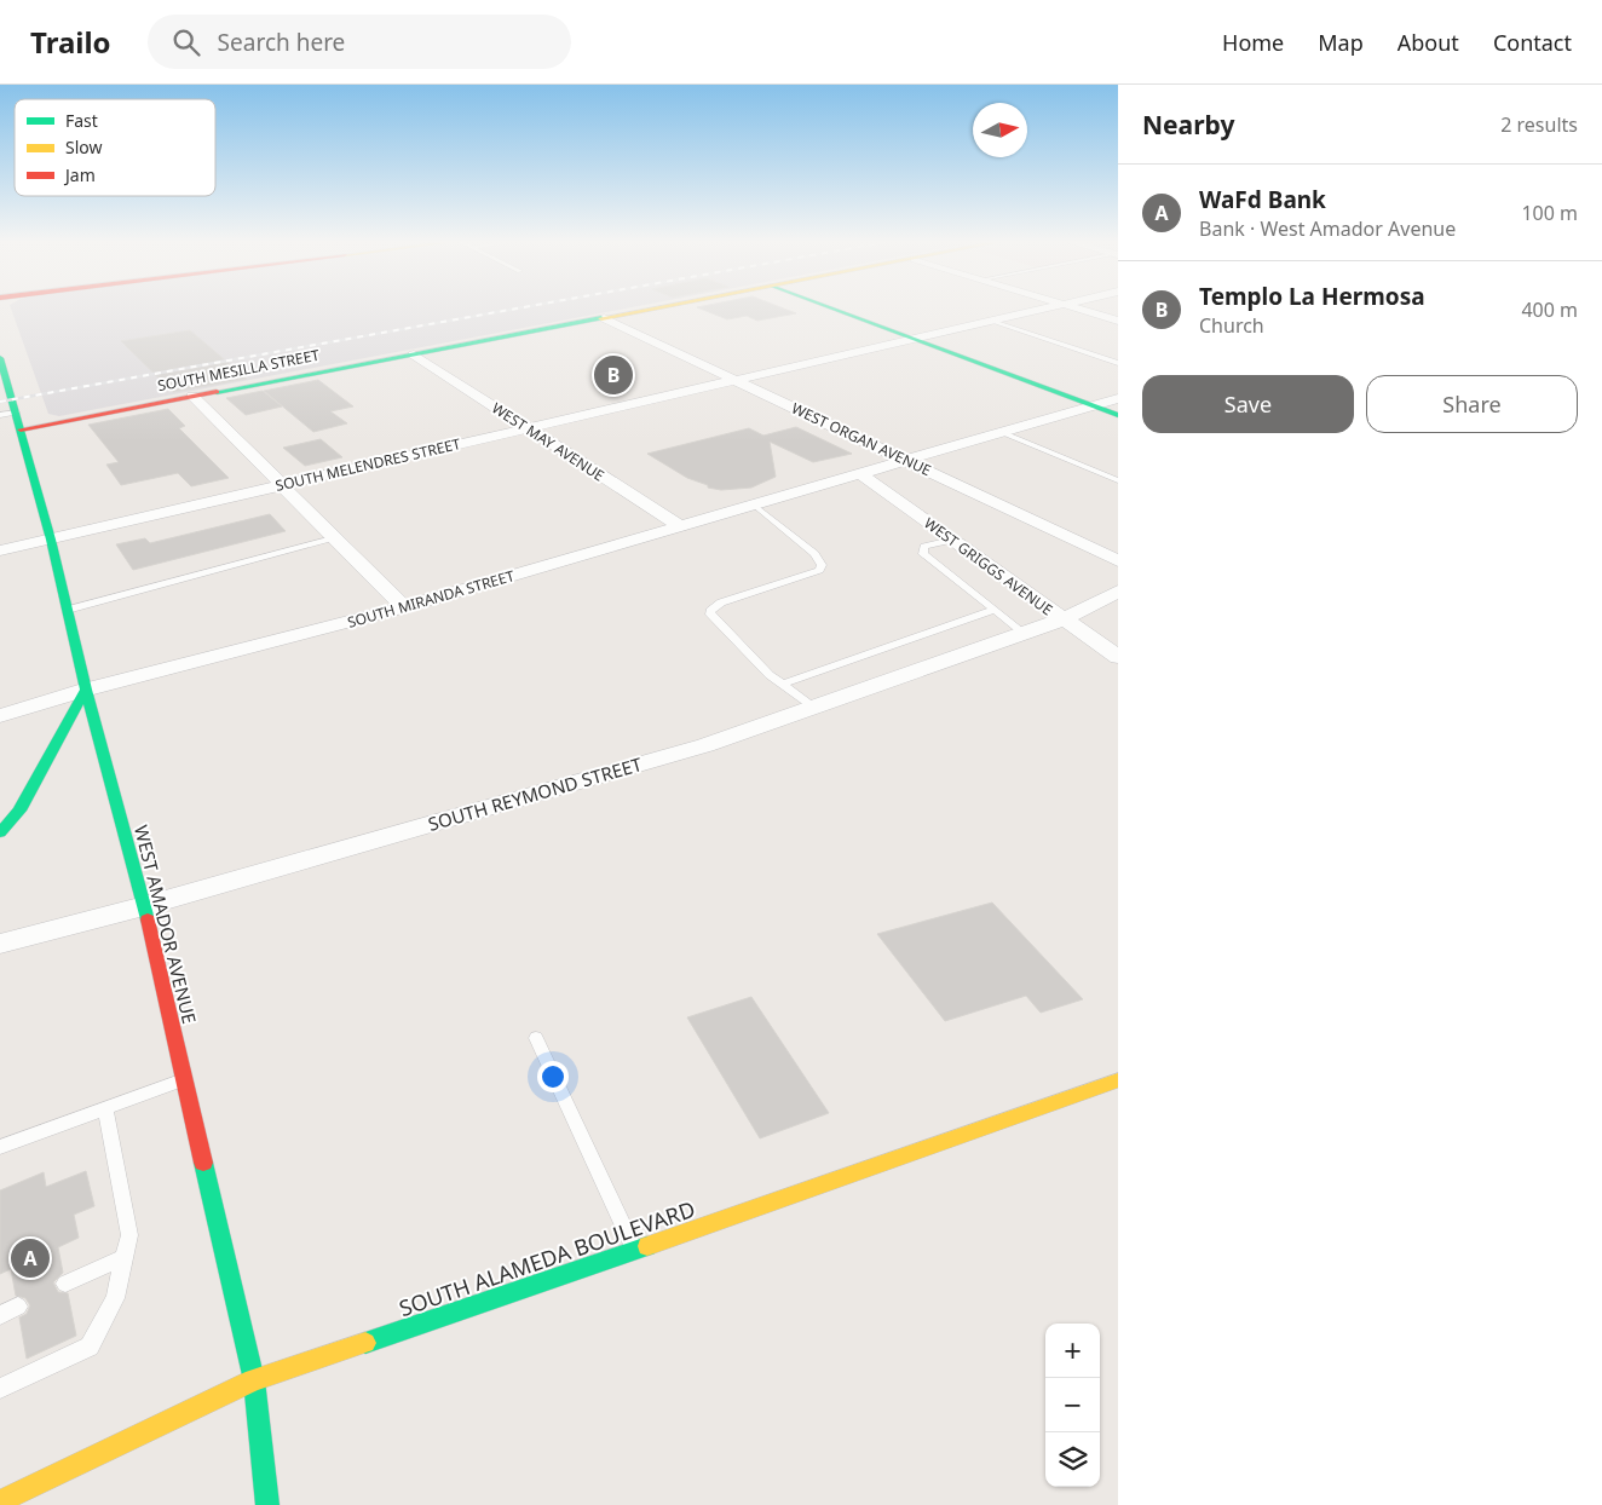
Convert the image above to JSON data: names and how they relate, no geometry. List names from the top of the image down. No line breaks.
{"streets":{"street":["SOUTH MESILLA STREET","WEST ORGAN AVENUE","WEST MAY AVENUE","SOUTH MELENDRES STREET","WEST GRIGGS AVENUE","SOUTH MIRANDA STREET","SOUTH REYMOND STREET","WEST AMADOR AVENUE","SOUTH ALAMEDA BOULEVARD"]},"crossings":[["SOUTH MESILLA STREET","WEST ORGAN AVENUE"],["SOUTH MESILLA STREET","WEST MAY AVENUE"],["SOUTH MESILLA STREET","WEST AMADOR AVENUE"],["WEST ORGAN AVENUE","SOUTH MELENDRES STREET"],["WEST ORGAN AVENUE","SOUTH MIRANDA STREET"],["WEST MAY AVENUE","SOUTH MELENDRES STREET"],["WEST MAY AVENUE","SOUTH MIRANDA STREET"],["SOUTH MELENDRES STREET","WEST AMADOR AVENUE"],["WEST GRIGGS AVENUE","SOUTH MIRANDA STREET"],["WEST GRIGGS AVENUE","SOUTH REYMOND STREET"],["SOUTH MIRANDA STREET","WEST AMADOR AVENUE"],["SOUTH REYMOND STREET","WEST AMADOR AVENUE"],["WEST AMADOR AVENUE","SOUTH ALAMEDA BOULEVARD"]],"legend":["Fast","Slow","Jam"],"north":"right","page":{"header":"Trailo","search":"Search here","nav":["Home","Map","About","Contact"],"heading":["Nearby","2 results"],"list":[{"mark":"A","name":"WaFd Bank","note":"Bank · West Amador Avenue","value":"100 m"},{"mark":"B","name":"Templo La Hermosa","note":"Church","value":"400 m"}],"pins":["B","A"],"buttons":["Save","Share"],"map_buttons":["+","−"]}}
